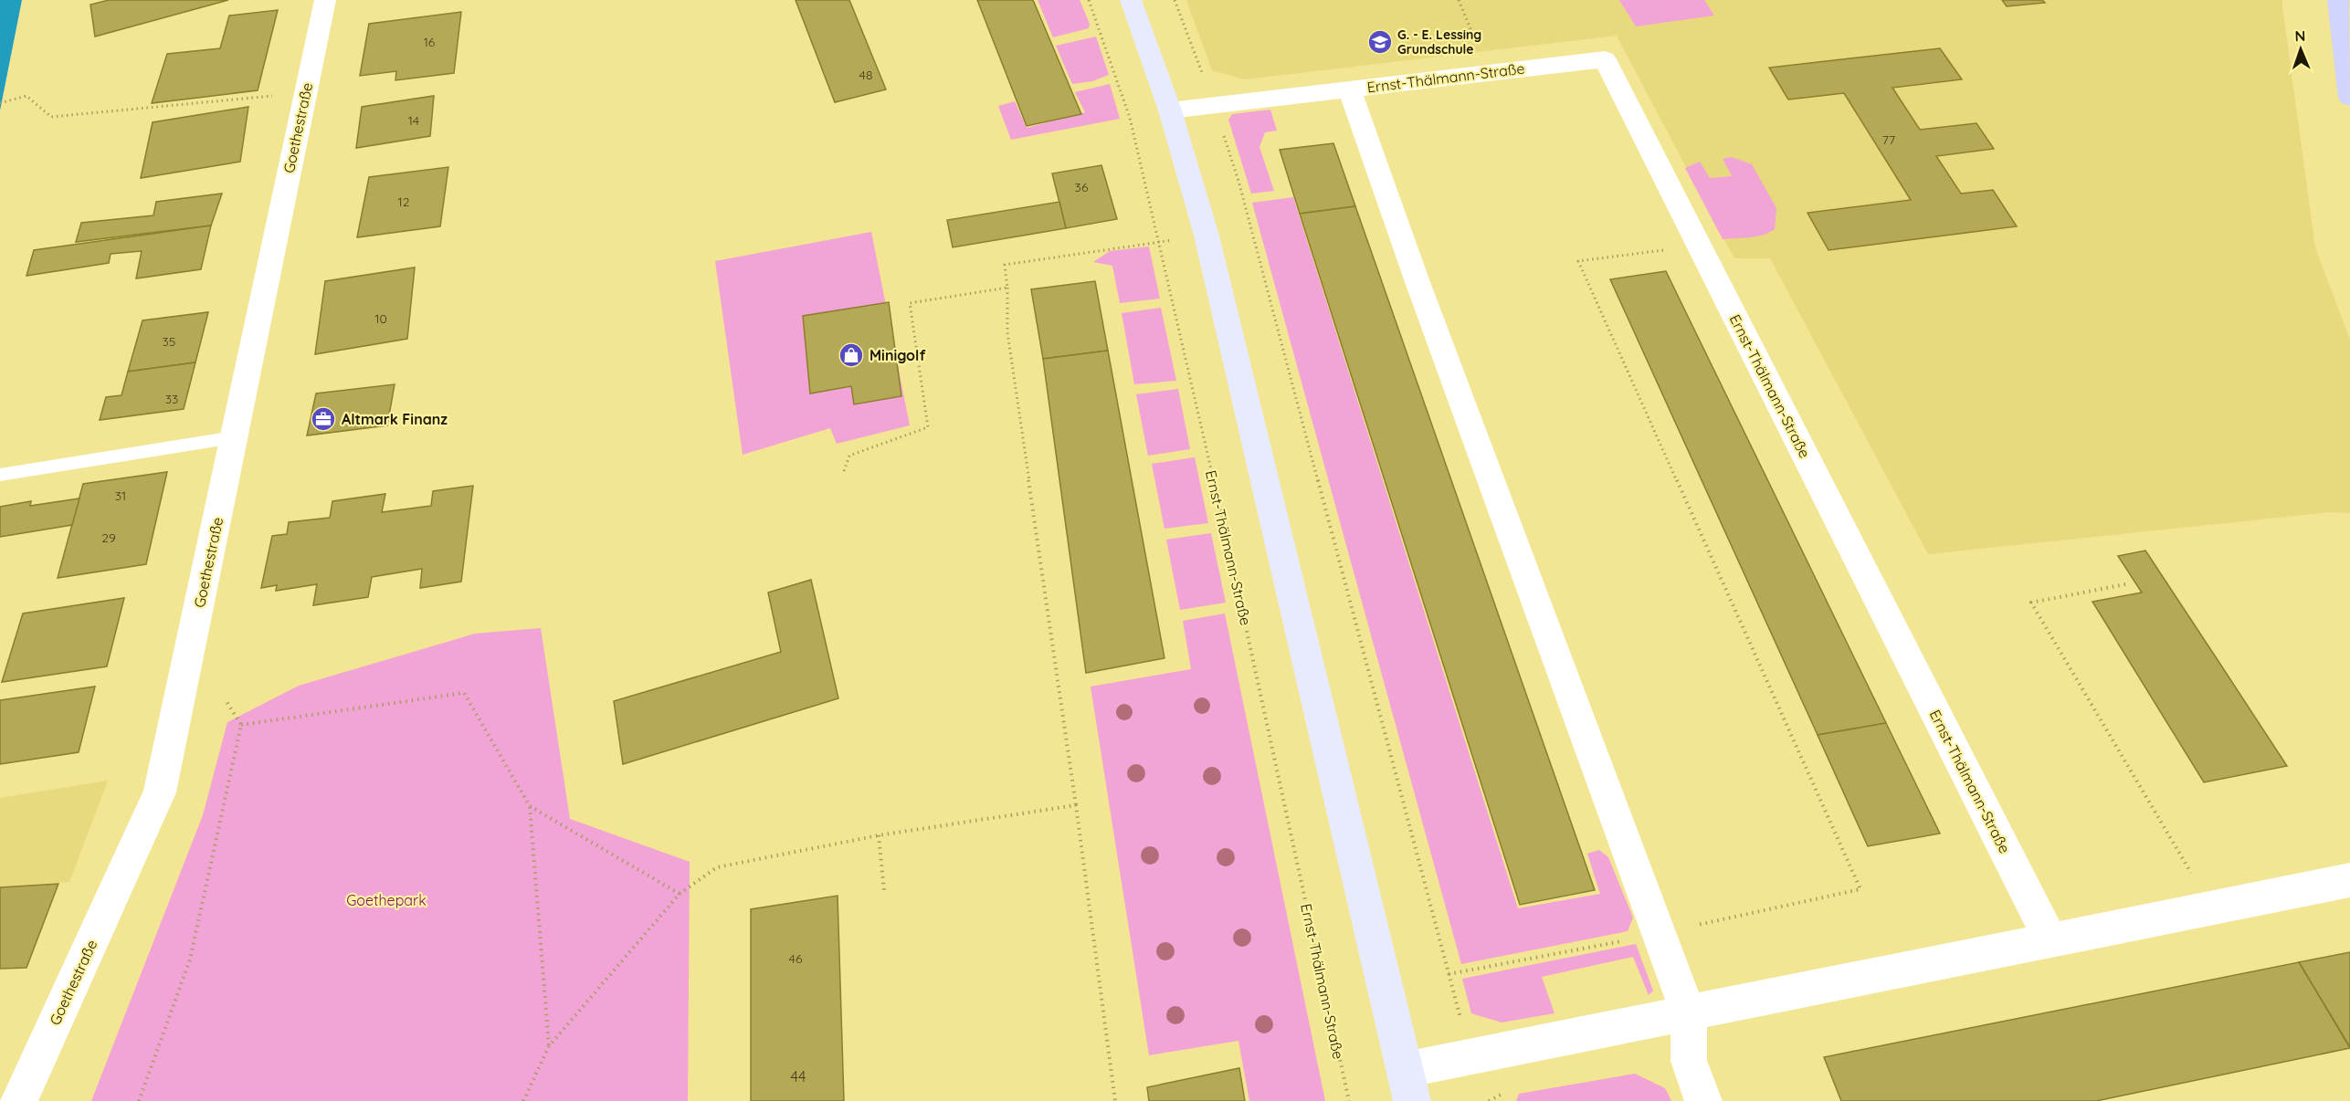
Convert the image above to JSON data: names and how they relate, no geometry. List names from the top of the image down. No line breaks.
{"streets":{"street":["Ernst-Thälmann-Straße","Goethestraße"]},"parks":["Goethepark"],"places":{"school or university":["G. - E. Lessing Grundschule"],"shop":["Minigolf"],"office":["Altmark Finanz"]},"house_numbers":["16","48","14","77","36","12","10","35","33","31","29","46","44"],"north":"top"}
